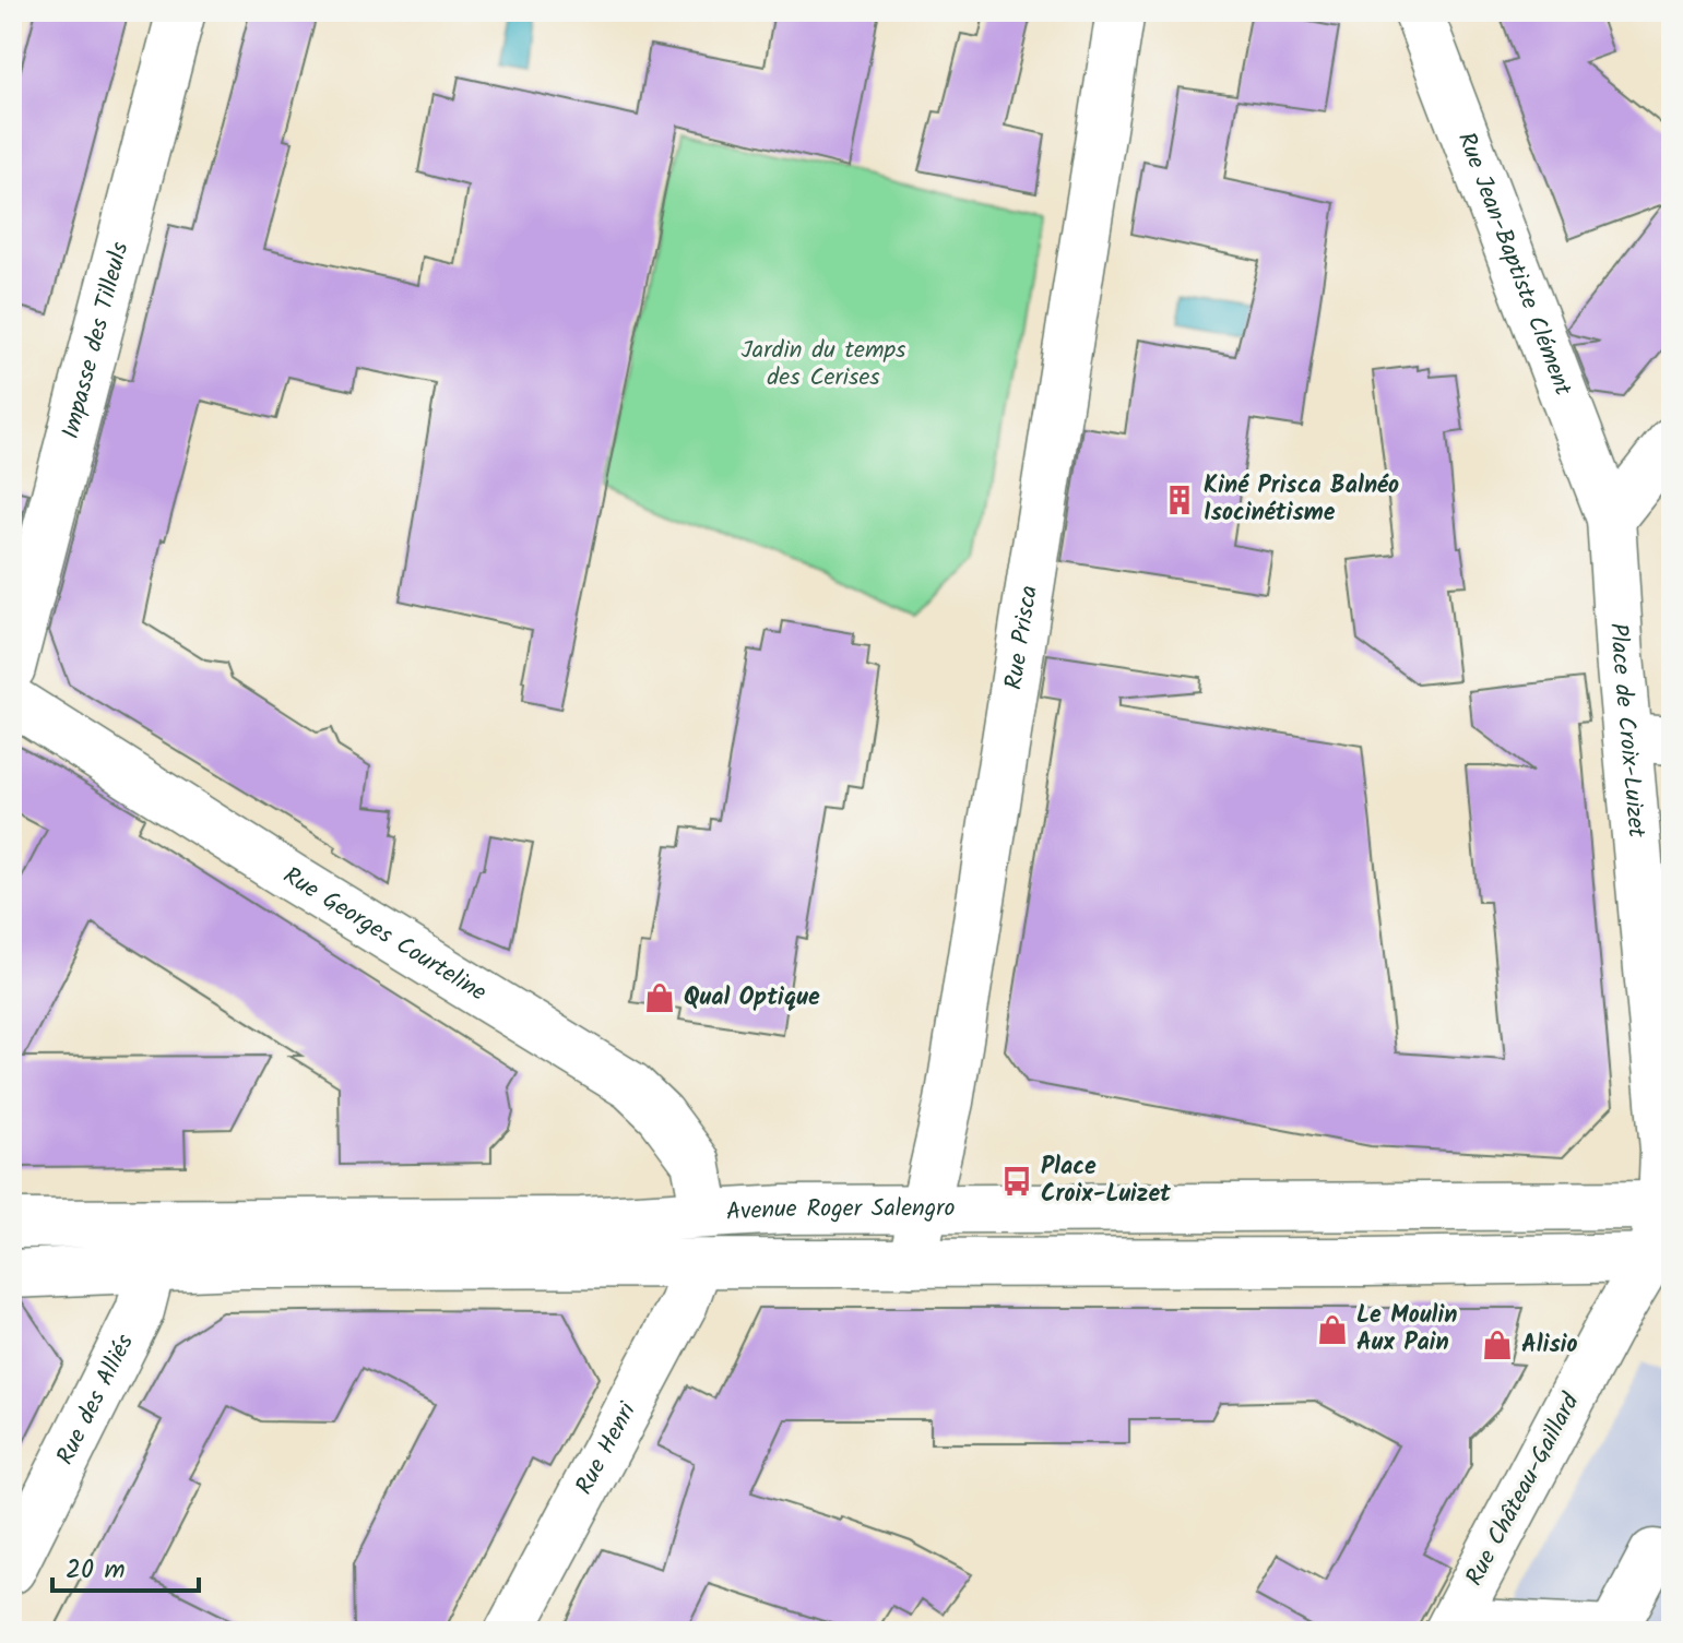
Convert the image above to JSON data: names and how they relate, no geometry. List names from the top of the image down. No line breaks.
{"streets":{"street":["Rue Jean-Baptiste Clément","Impasse des Tilleuls","Rue Prisca","Place de Croix-Luizet","Rue Georges Courteline","Avenue Roger Salengro","Rue des Alliés","Rue Henri","Rue Château-Gaillard"]},"crossings":[["Rue Jean-Baptiste Clément","Place de Croix-Luizet"],["Rue Prisca","Avenue Roger Salengro"],["Place de Croix-Luizet","Avenue Roger Salengro"],["Place de Croix-Luizet","Rue Château-Gaillard"],["Rue Georges Courteline","Avenue Roger Salengro"],["Rue Georges Courteline","Rue Henri"],["Avenue Roger Salengro","Rue des Alliés"],["Avenue Roger Salengro","Rue Henri"],["Avenue Roger Salengro","Rue Château-Gaillard"]],"parks":["Jardin du temps des Cerises"],"places":{"building":["Kiné Prisca Balnéo Isocinétisme"],"shop":["Qual Optique","Le Moulin Aux Pain","Alisio"],"bus stop":["Place Croix-Luizet"]},"scale_bar":"20 m"}
